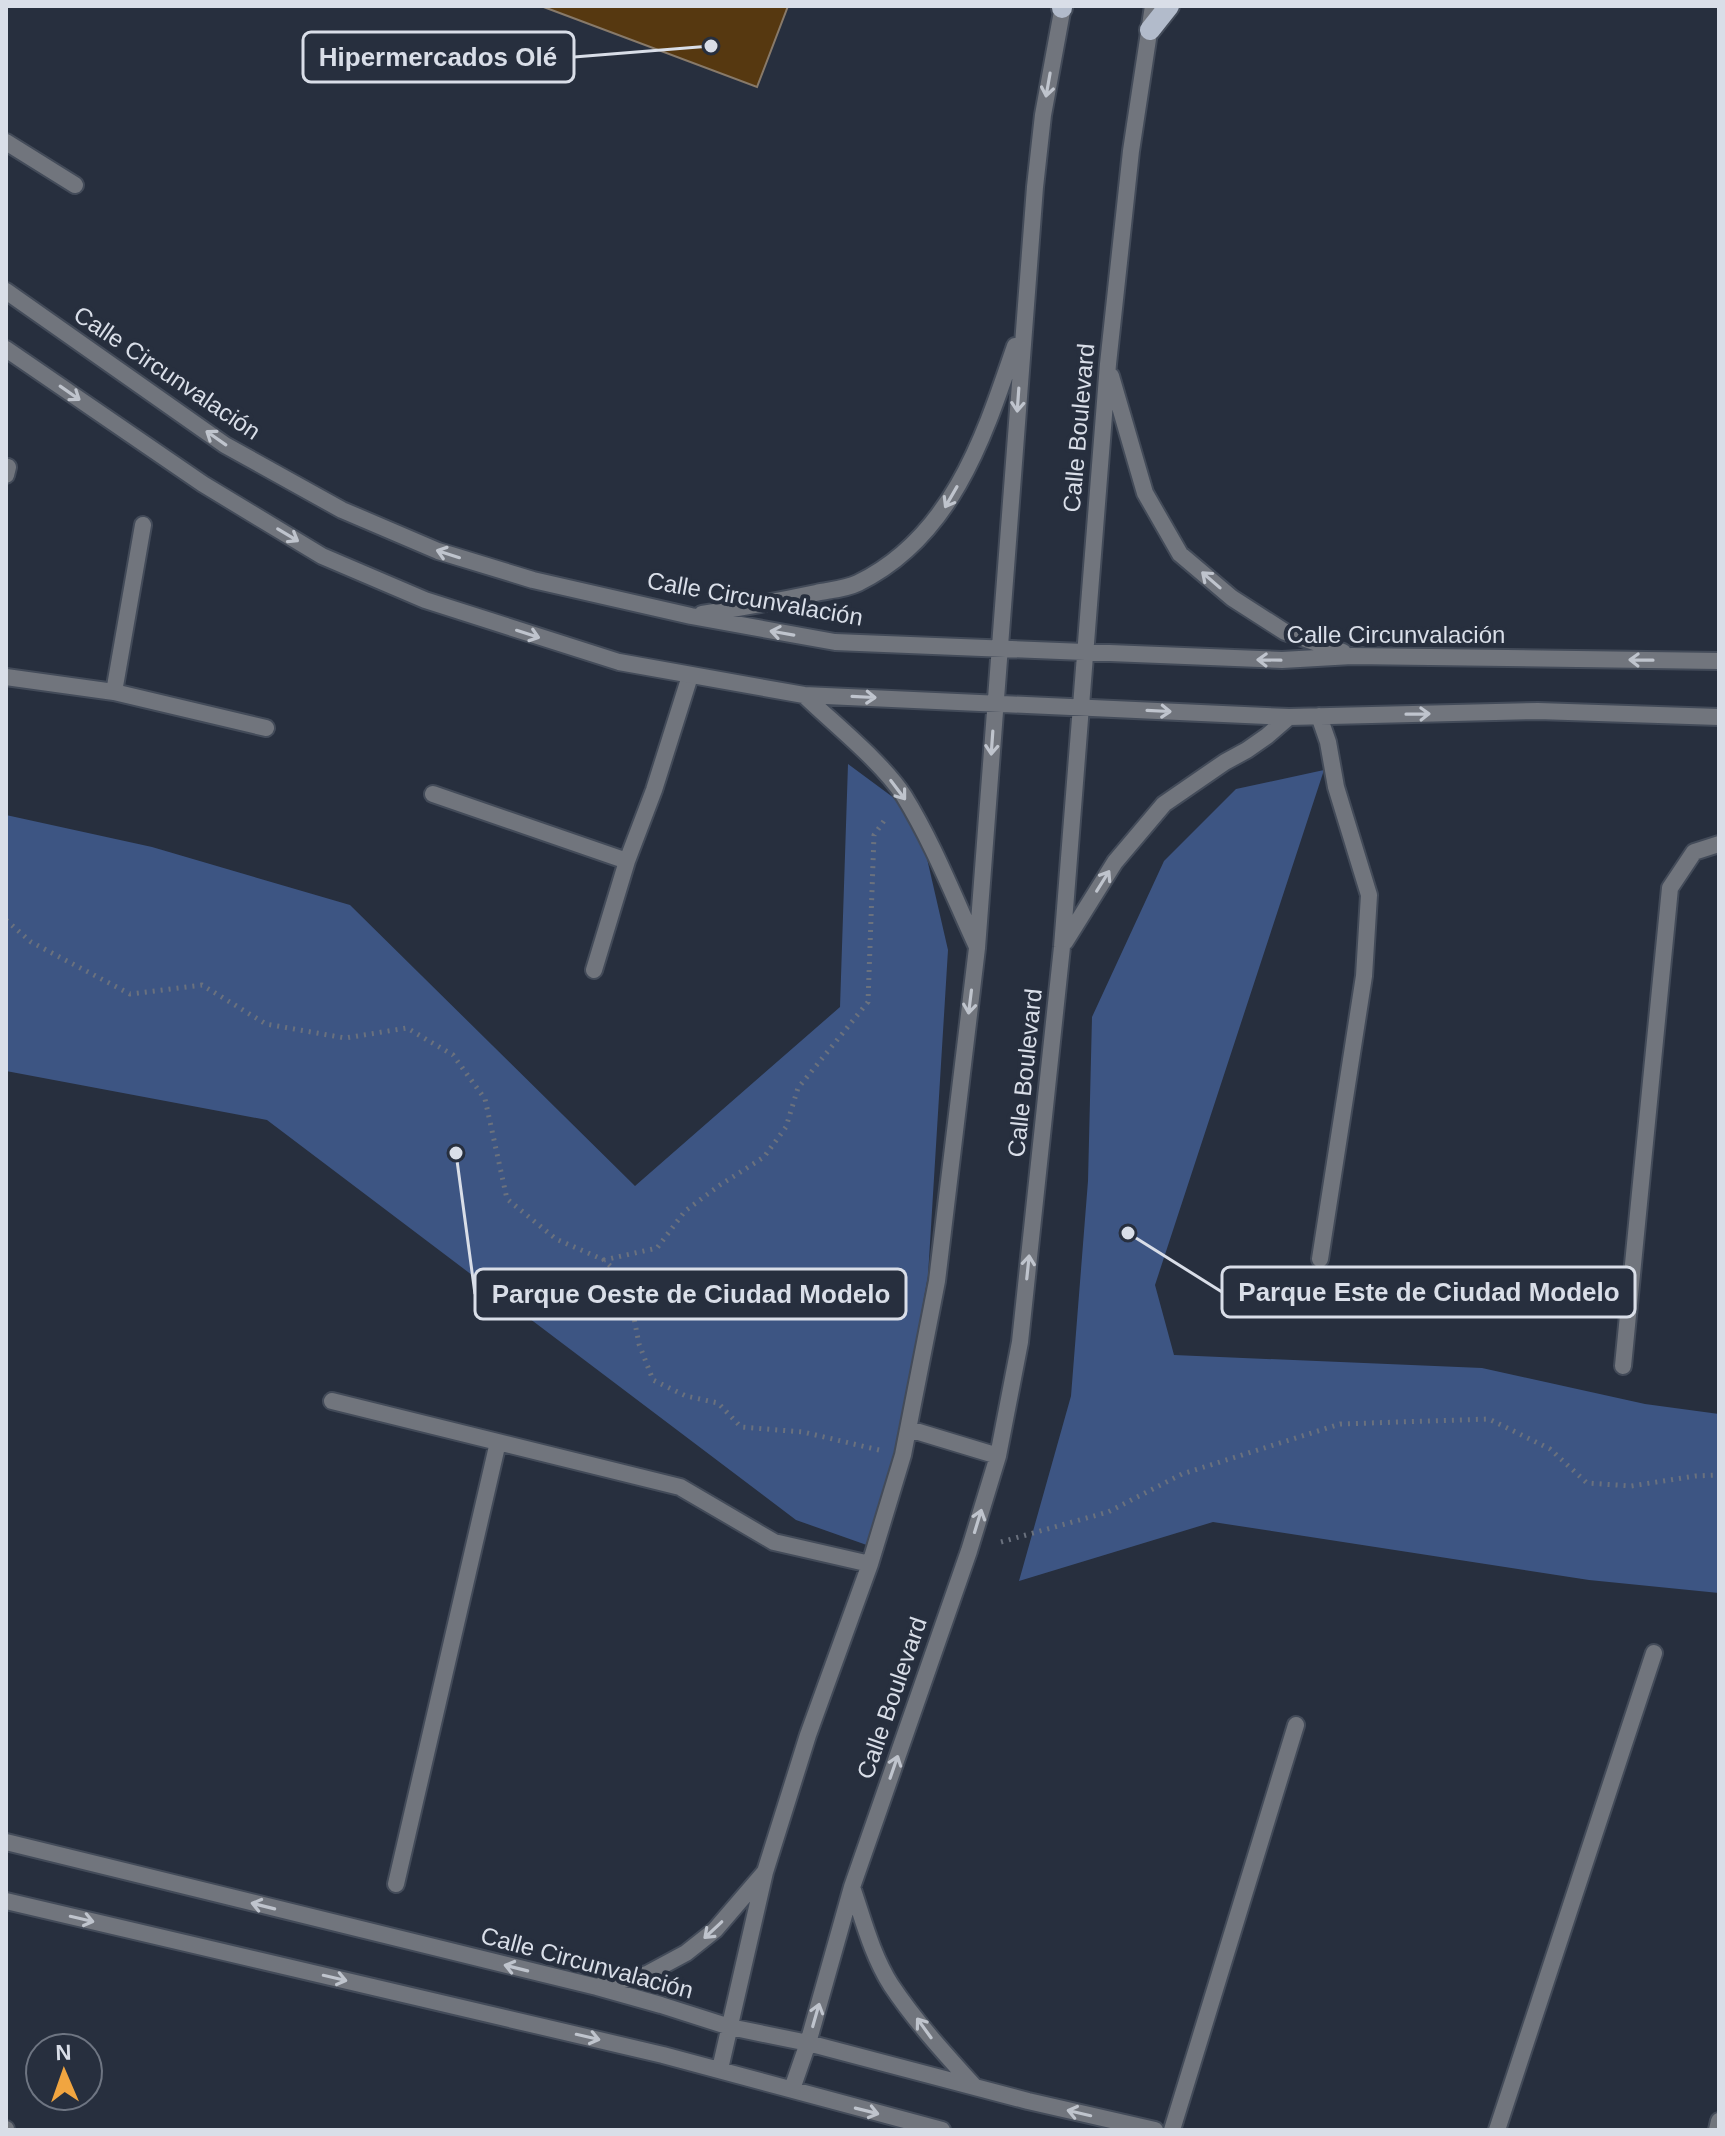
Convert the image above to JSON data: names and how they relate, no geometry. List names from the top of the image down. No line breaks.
{"streets":{"street":["Calle Circunvalación","Calle Boulevard"]},"crossings":[["Calle Circunvalación","Calle Boulevard"]],"places":["Hipermercados Olé","Parque Oeste de Ciudad Modelo","Parque Este de Ciudad Modelo"],"north":"top"}
